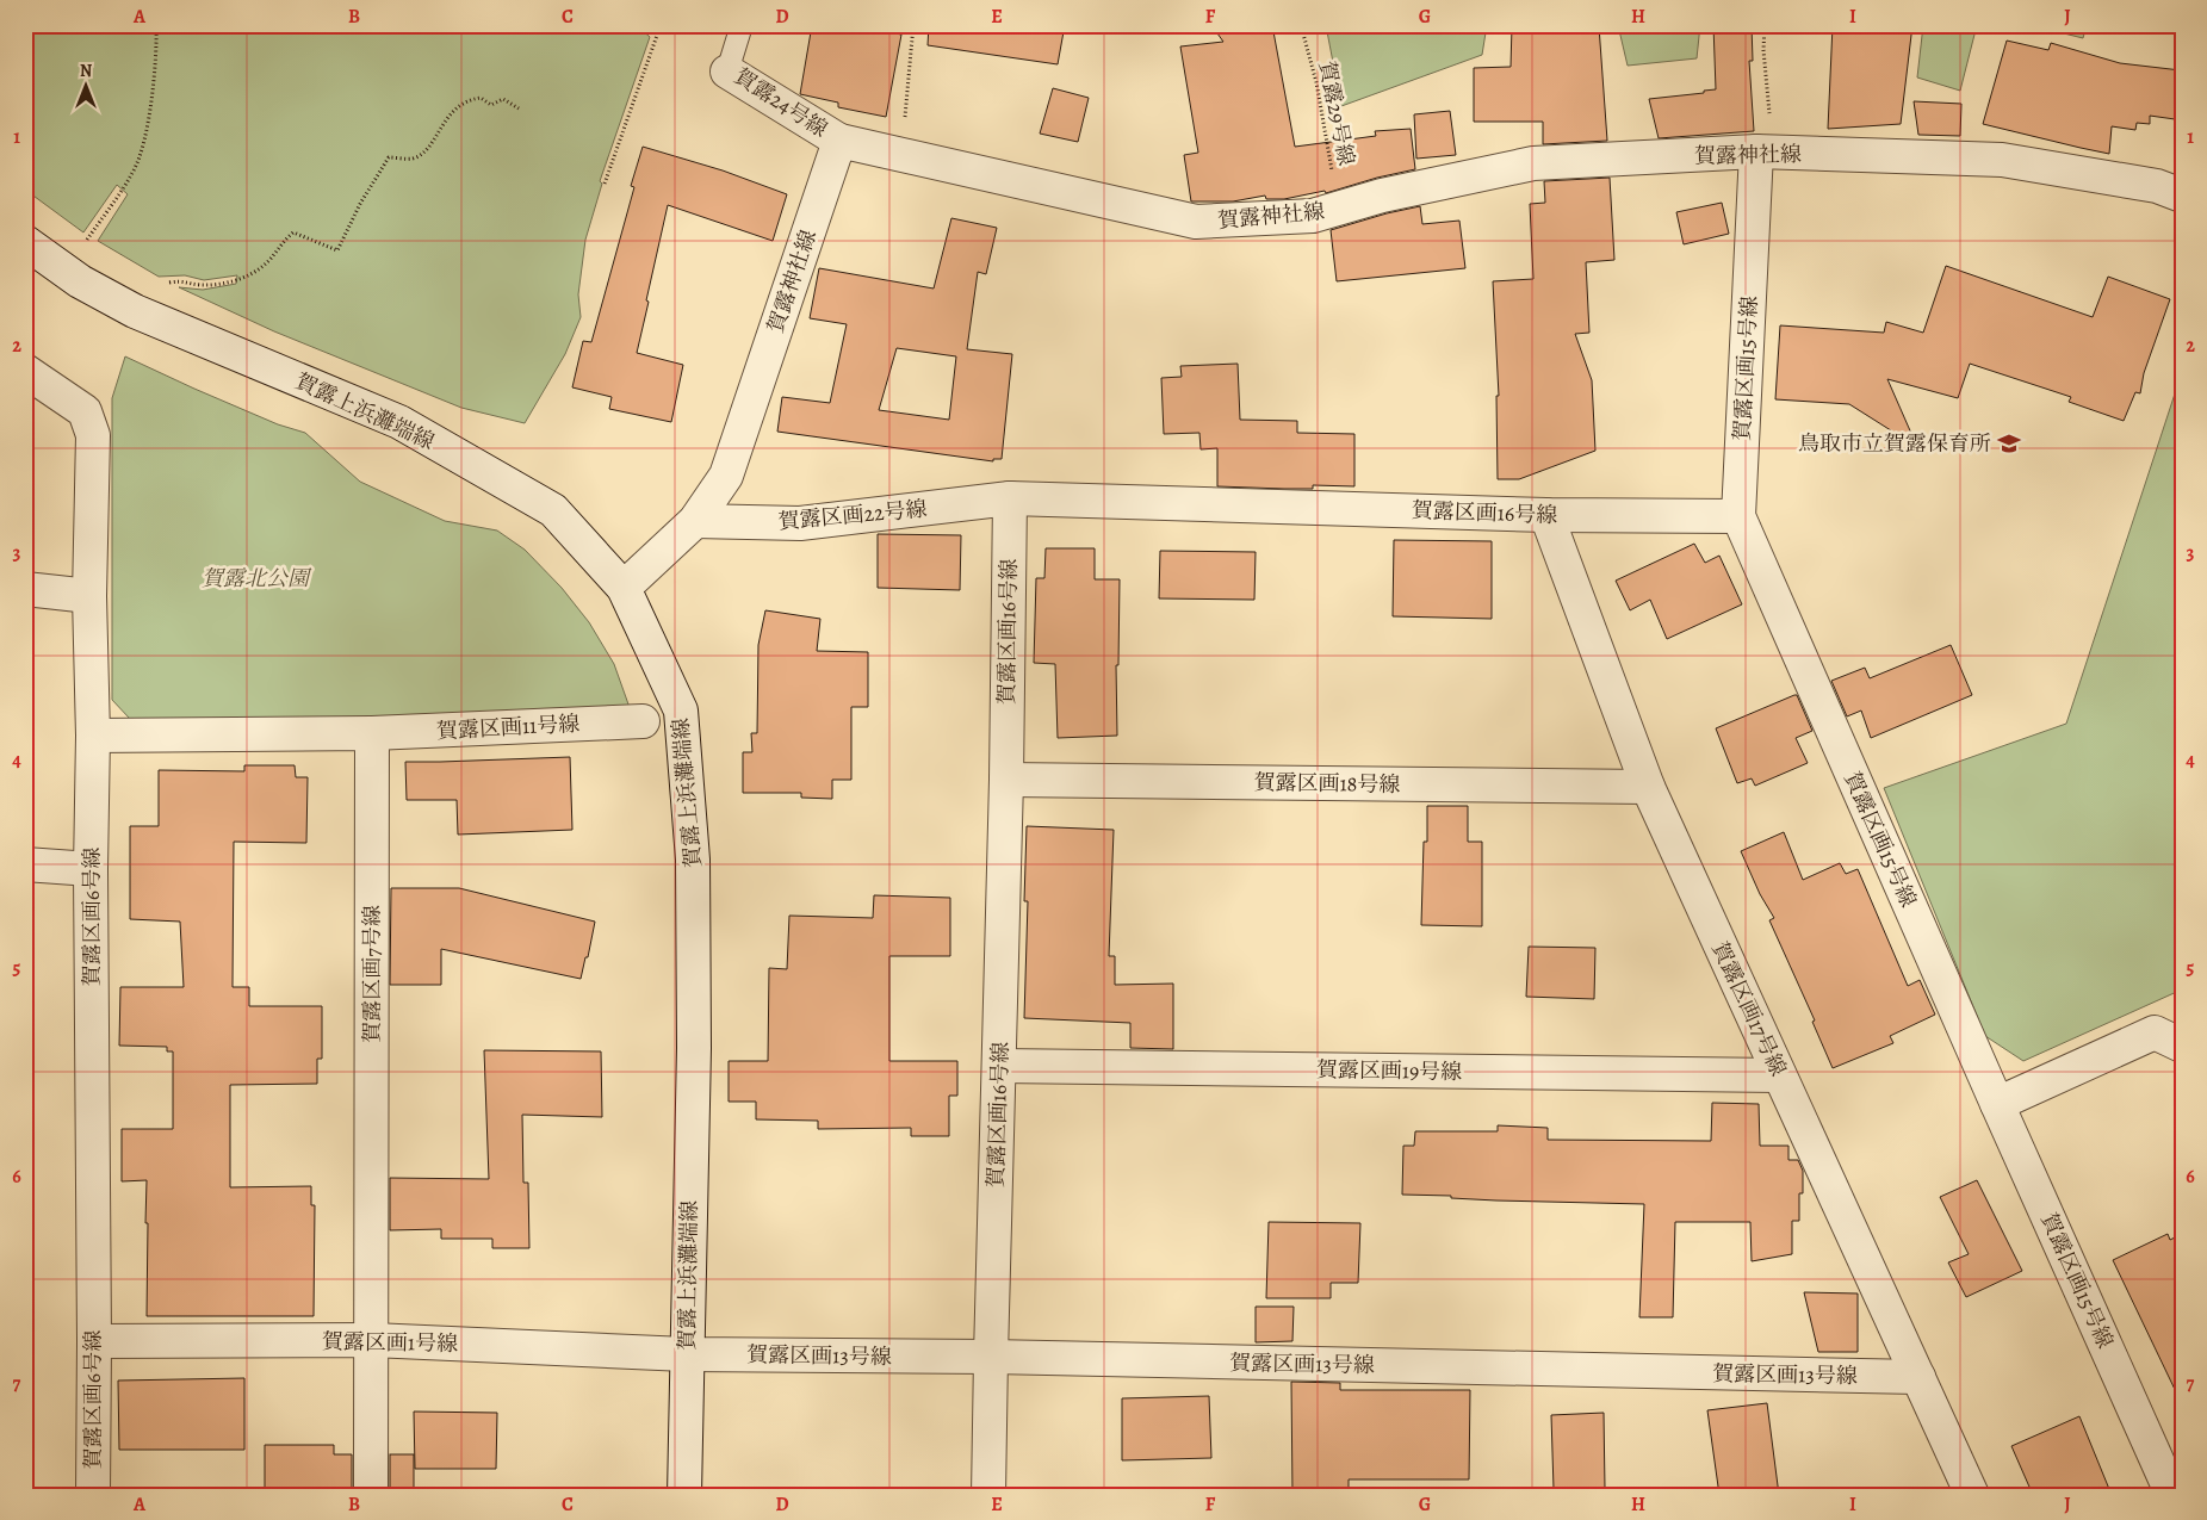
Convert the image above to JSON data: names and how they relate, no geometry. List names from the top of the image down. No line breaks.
{"streets":{"street":["賀露24号線","賀露神社線","賀露区画15号線","賀露上浜灘端線","賀露区画16号線","賀露区画22号線","賀露区画11号線","賀露区画18号線","賀露区画6号線","賀露区画7号線","賀露区画17号線","賀露区画19号線","賀露区画1号線","賀露区画13号線"],"path":["賀露29号線"]},"crossings":[["賀露24号線","賀露神社線"],["賀露29号線","賀露神社線"],["賀露神社線","賀露区画15号線"],["賀露神社線","賀露上浜灘端線"],["賀露神社線","賀露区画22号線"],["賀露区画15号線","賀露区画16号線"],["賀露上浜灘端線","賀露区画1号線"],["賀露上浜灘端線","賀露区画13号線"],["賀露区画16号線","賀露区画22号線"],["賀露区画16号線","賀露区画18号線"],["賀露区画16号線","賀露区画17号線"],["賀露区画16号線","賀露区画19号線"],["賀露区画16号線","賀露区画13号線"],["賀露区画11号線","賀露区画7号線"],["賀露区画18号線","賀露区画17号線"],["賀露区画6号線","賀露区画1号線"],["賀露区画7号線","賀露区画1号線"],["賀露区画17号線","賀露区画19号線"],["賀露区画17号線","賀露区画13号線"],["賀露区画1号線","賀露区画13号線"]],"parks":["賀露北公園"],"places":{"school or university":["鳥取市立賀露保育所"]},"north":"top","grid":{"columns":["A","B","C","D","E","F","G","H","I","J"],"rows":["1","2","3","4","5","6","7"]}}
